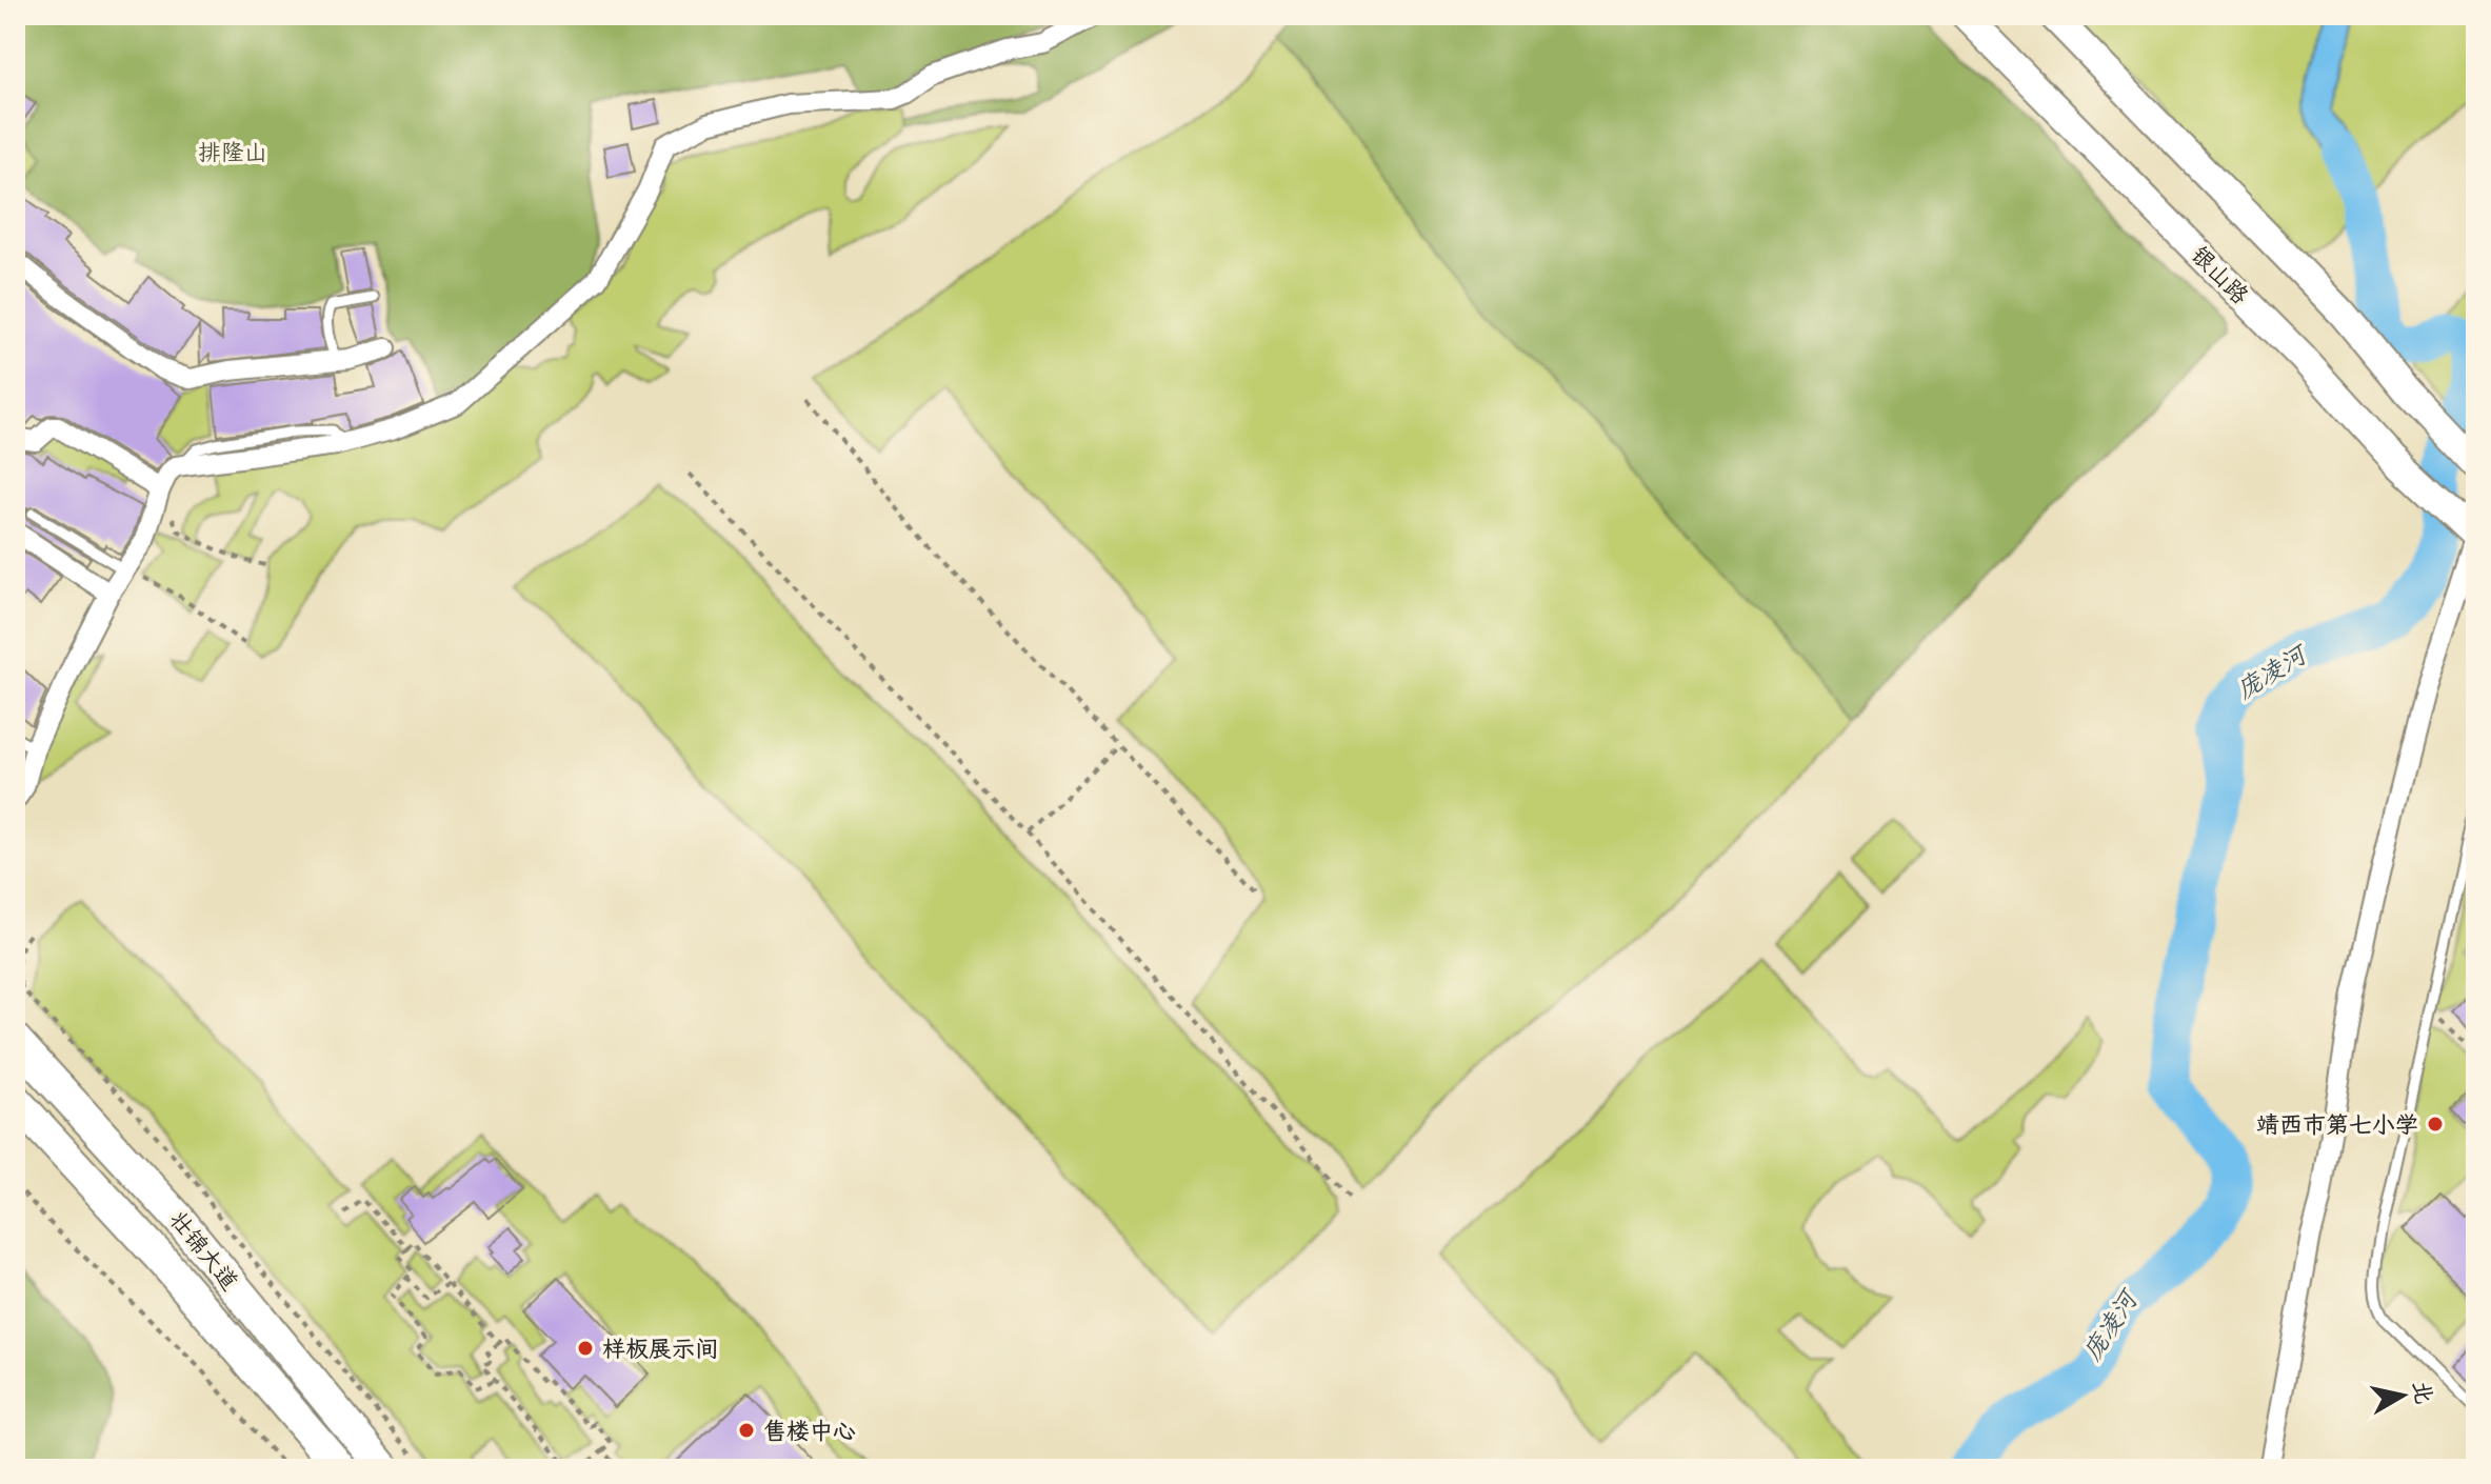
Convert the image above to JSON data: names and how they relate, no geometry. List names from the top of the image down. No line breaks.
{"streets":{"main road":["银山路","壮锦大道"]},"water":["庞凌河"],"parks":["排隆山"],"places":["靖西市第七小学","样板展示间","售楼中心"],"north":"right"}
